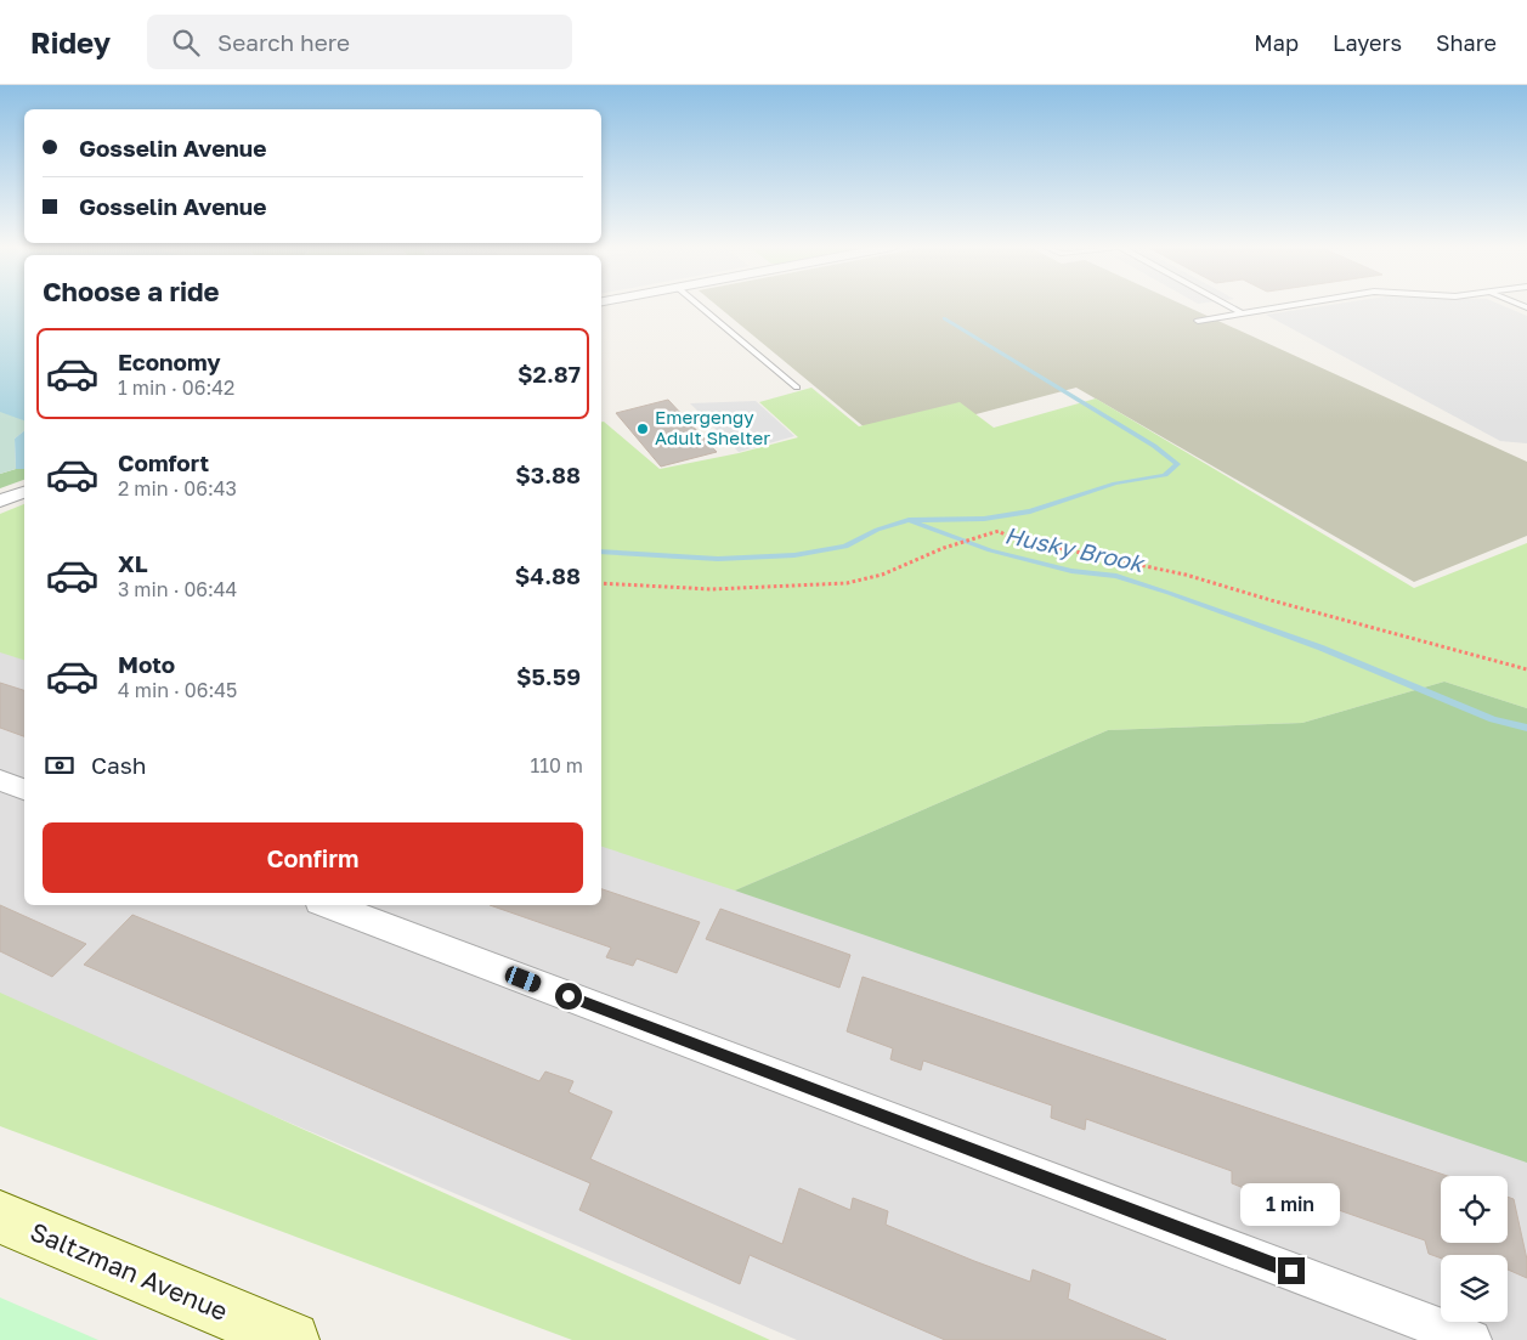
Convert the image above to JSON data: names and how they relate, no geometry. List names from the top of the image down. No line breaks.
{"streets":{"street":["Saltzman Avenue"]},"water":["Husky Brook"],"places":["Emergengy Adult Shelter"],"page":{"header":"Ridey","search":"Search here","nav":["Map","Layers","Share"],"banner":["Gosselin Avenue","Gosselin Avenue"],"heading":"Choose a ride","list":[{"name":"Economy","note":"1 min · 06:42","value":"$2.87"},{"name":"Comfort","note":"2 min · 06:43","value":"$3.88"},{"name":"XL","note":"3 min · 06:44","value":"$4.88"},{"name":"Moto","note":"4 min · 06:45","value":"$5.59"}],"pay":["Cash","110 m"],"buttons":"Confirm","bubble":"1 min"}}
